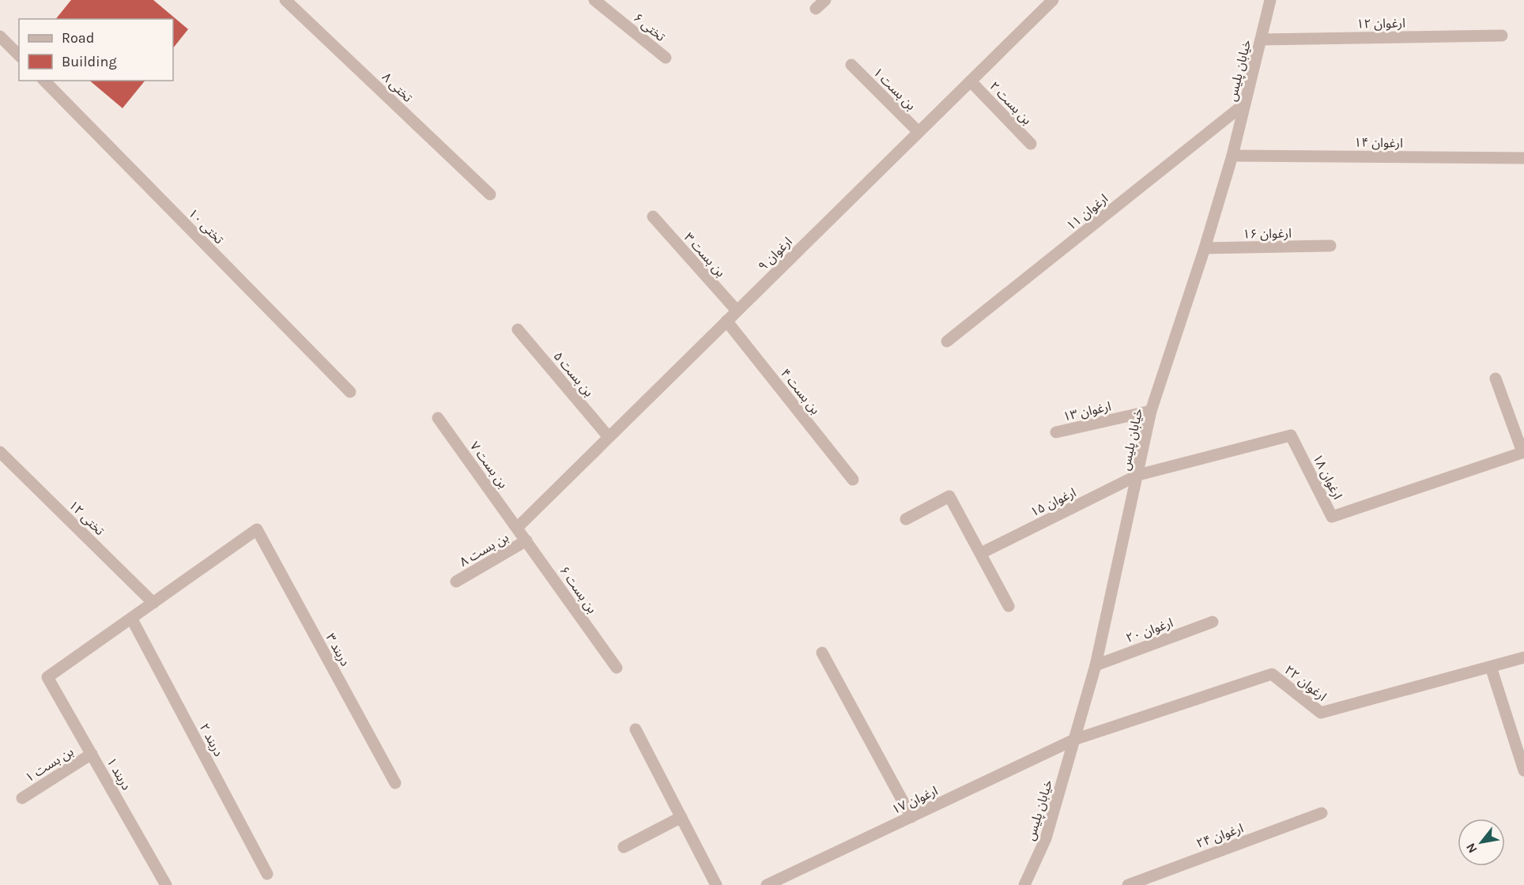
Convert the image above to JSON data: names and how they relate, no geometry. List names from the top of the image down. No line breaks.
{"streets":{"street":["ارغوان ۱۲","تختی ۶","خیابان پلیس","تختی ۸","بن بست ۱","بن بست ۲","ارغوان ۱۴","ارغوان ۱۱","تختی ۱۰","ارغوان ۱۶","ارغوان ۹","بن بست ۳","بن بست ۵","بن بست ۴","ارغوان ۱۳","بن بست ۷","ارغوان ۱۸","ارغوان ۱۵","تختی ۱۲","بن بست ۸","بن بست ۶","ارغوان ۲۰","دربند ۳","ارغوان ۲۲","دربند ۲","دربند ۱","ارغوان ۱۷","ارغوان ۲۴"]},"crossings":[["ارغوان ۱۲","خیابان پلیس"],["خیابان پلیس","ارغوان ۱۴"],["خیابان پلیس","ارغوان ۱۱"],["خیابان پلیس","ارغوان ۱۶"],["خیابان پلیس","ارغوان ۱۳"],["خیابان پلیس","ارغوان ۱۸"],["خیابان پلیس","ارغوان ۱۵"],["خیابان پلیس","ارغوان ۲۰"],["خیابان پلیس","ارغوان ۲۲"],["خیابان پلیس","ارغوان ۱۷"],["بن بست ۱","ارغوان ۹"],["بن بست ۱","دربند ۱"],["بن بست ۲","ارغوان ۹"],["ارغوان ۹","بن بست ۳"],["ارغوان ۹","بن بست ۵"],["ارغوان ۹","بن بست ۴"],["ارغوان ۹","بن بست ۷"],["ارغوان ۹","بن بست ۶"],["بن بست ۷","بن بست ۶"],["ارغوان ۱۸","ارغوان ۱۵"],["تختی ۱۲","دربند ۳"],["بن بست ۸","بن بست ۶"],["ارغوان ۲۲","ارغوان ۱۷"],["دربند ۲","دربند ۱"]],"legend":["Road","Building"],"north":"bottom left"}
